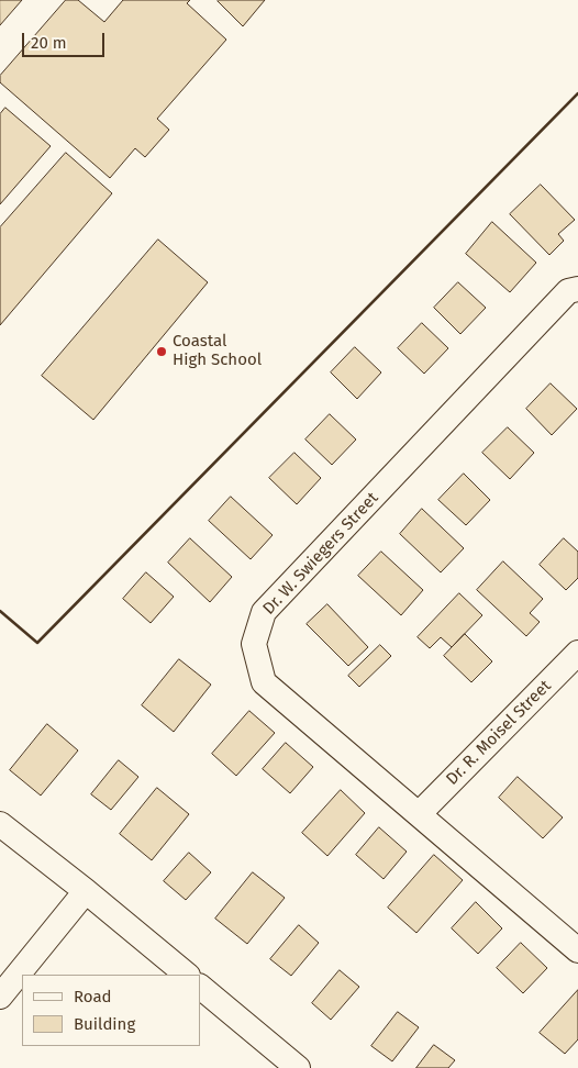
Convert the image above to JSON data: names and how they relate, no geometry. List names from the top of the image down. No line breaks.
{"streets":{"street":["Dr. W. Swiegers Street","Dr. R. Moisel Street"]},"crossings":[["Dr. W. Swiegers Street","Dr. R. Moisel Street"]],"places":["Coastal High School"],"legend":["Road","Building"],"scale_bar":"20 m"}
